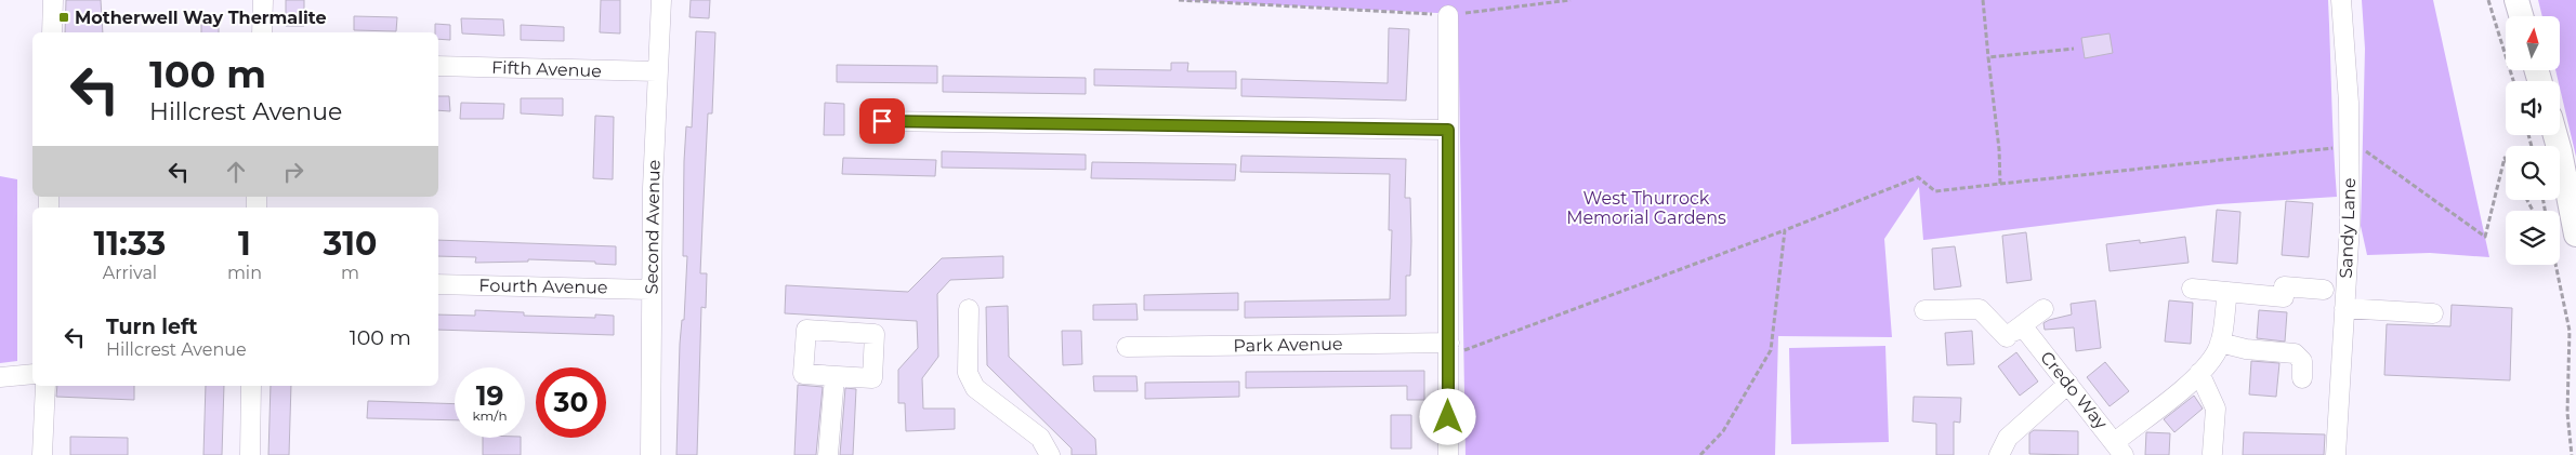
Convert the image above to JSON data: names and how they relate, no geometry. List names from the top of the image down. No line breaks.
{"streets":{"street":["Fifth Avenue","Second Avenue","Sandy Lane","Fourth Avenue","Park Avenue","Credo Way"]},"crossings":[["Fifth Avenue","Second Avenue"],["Second Avenue","Fourth Avenue"]],"parks":["West Thurrock Memorial Gardens"],"places":{"transit":["Motherwell Way Thermalite"]},"north":"top","page":{"turn":["100 m","Hillcrest Avenue"],"eta":["11:33","Arrival","1","min","310","m"],"list":[{"name":"Turn left","note":"Hillcrest Avenue","value":"100 m"}],"speed":"19 km/h","limit":"30"}}
